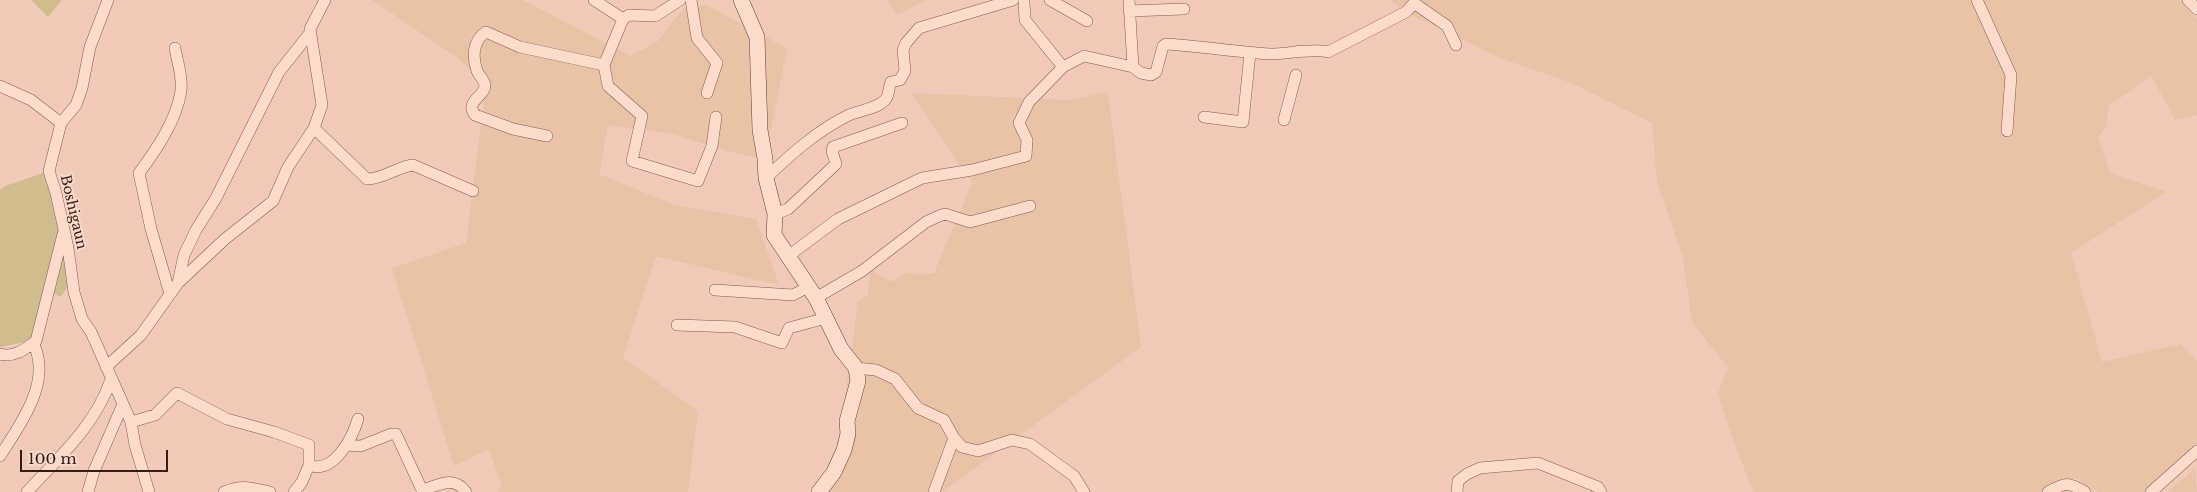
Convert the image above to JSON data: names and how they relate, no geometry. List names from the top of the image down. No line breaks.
{"streets":{"street":["Boshigaun"]},"scale_bar":"100 m"}
